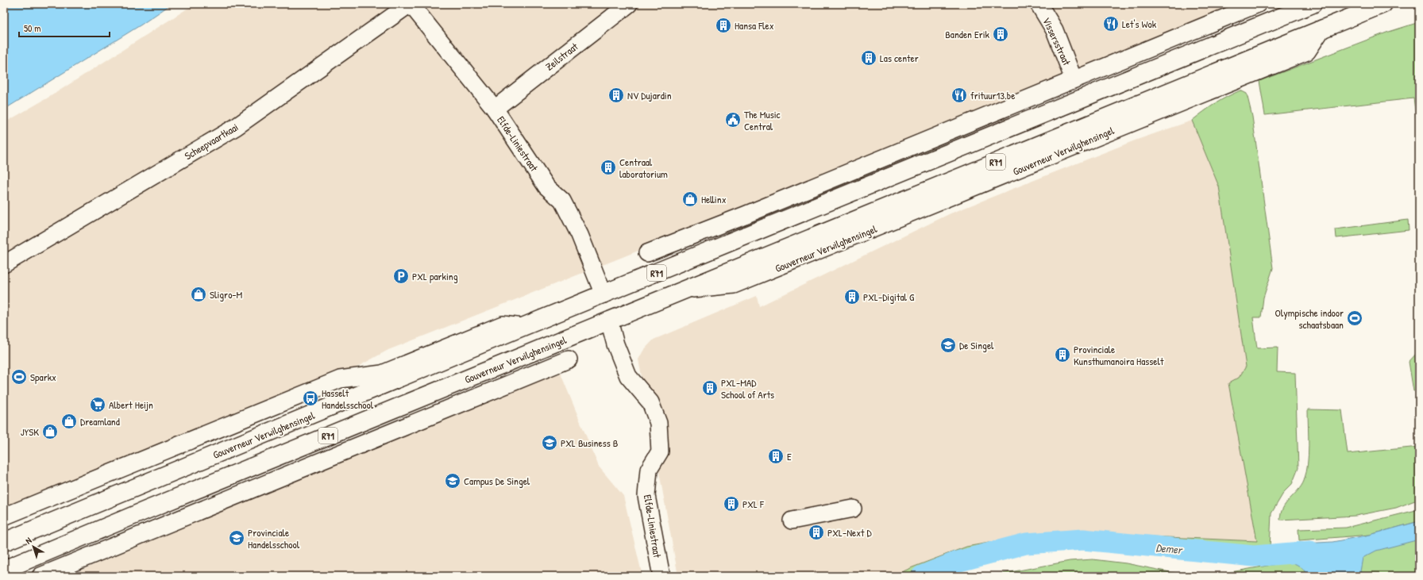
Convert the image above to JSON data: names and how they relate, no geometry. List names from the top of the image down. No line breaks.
{"streets":{"highway":["Gouverneur Verwilghensingel","R71"],"street":["Vissersstraat","Zeilstraat","Scheepvaartkaai","Elfde-Liniestraat"]},"crossings":[["Vissersstraat","Gouverneur Verwilghensingel"],["Zeilstraat","Elfde-Liniestraat"],["Scheepvaartkaai","Elfde-Liniestraat"],["Elfde-Liniestraat","Gouverneur Verwilghensingel"]],"water":["Demer"],"places":{"restaurant":["Let's Wok","frituur13.be"],"building":["Hansa Flex","Banden Erik","Las center","NV Dujardin","Centraal laboratorium","PXL-Digital G","Provinciale Kunsthumanoira Hasselt","PXL-MAD School of Arts","E","PXL F","PXL-Next D"],"public building":["The Music Central"],"shop":["Hellinx","Sligro-M","Dreamland","JYSK"],"parking":["PXL parking"],"sports":["Olympische indoor schaatsbaan","Sparkx"],"school or university":["De Singel","PXL Business B","Campus De Singel","Provinciale Handelsschool"],"bus stop":["Hasselt Handelsschool"],"supermarket":["Albert Heijn"]},"scale_bar":"50 m","north":"top left"}
